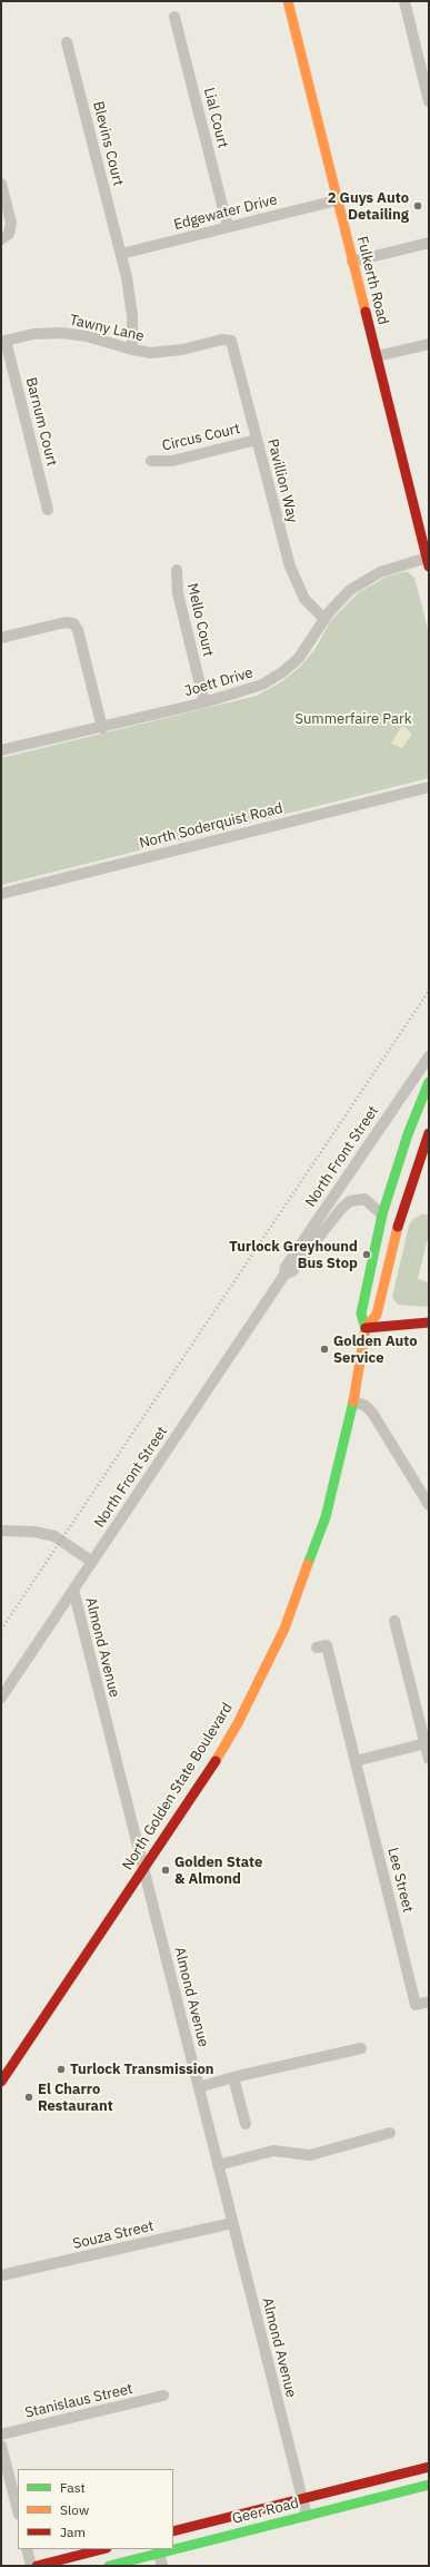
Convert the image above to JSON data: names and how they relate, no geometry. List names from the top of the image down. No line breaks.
{"streets":{"main road":["Fulkerth Road","North Golden State Boulevard","Geer Road"],"street":["Lial Court","Blevins Court","Edgewater Drive","Tawny Lane","Barnum Court","Circus Court","Pavillion Way","Mello Court","Joett Drive","North Soderquist Road","North Front Street","Almond Avenue","Lee Street","Souza Street","Stanislaus Street"]},"crossings":[["Lial Court","Edgewater Drive"],["Blevins Court","Edgewater Drive"],["Blevins Court","Tawny Lane"],["Edgewater Drive","Fulkerth Road"],["Fulkerth Road","Joett Drive"],["Tawny Lane","Barnum Court"],["Tawny Lane","Pavillion Way"],["Circus Court","Pavillion Way"],["Pavillion Way","Joett Drive"],["Mello Court","Joett Drive"],["North Front Street","Almond Avenue"],["North Front Street","North Golden State Boulevard"],["Almond Avenue","North Golden State Boulevard"],["Almond Avenue","Souza Street"],["Almond Avenue","Geer Road"]],"parks":["Summerfaire Park"],"places":["2 Guys Auto Detailing","Turlock Greyhound Bus Stop","Golden Auto Service","Golden State & Almond","Turlock Transmission","El Charro Restaurant"],"legend":["Fast","Slow","Jam"]}
